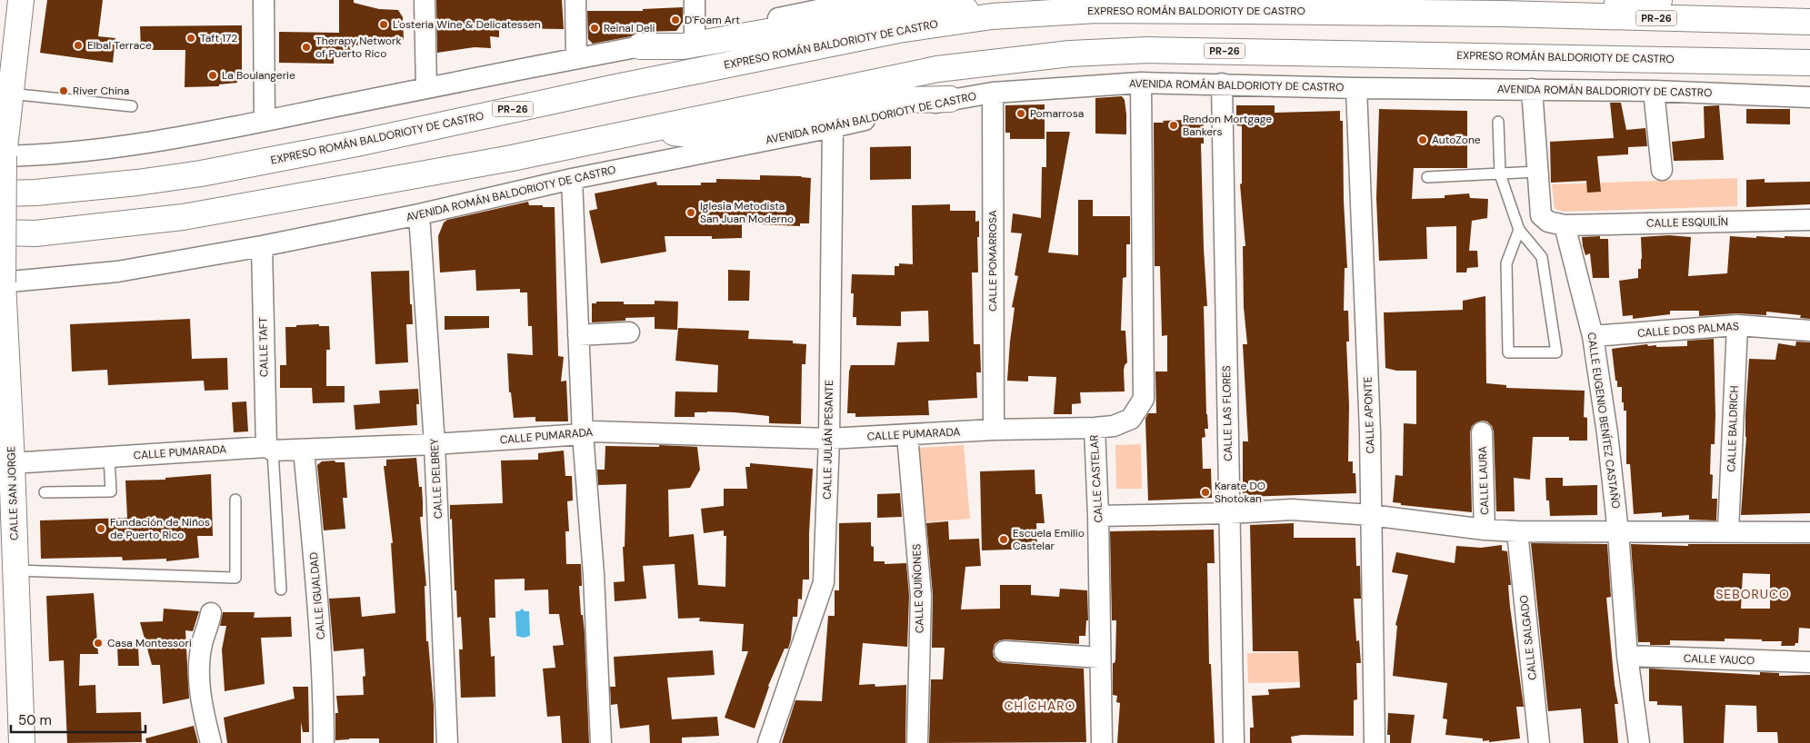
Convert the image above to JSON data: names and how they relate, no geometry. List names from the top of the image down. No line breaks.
{"streets":{"main road":["EXPRESO ROMÁN BALDORIOTY DE CASTRO","PR-26","CALLE SAN JORGE"],"street":["AVENIDA ROMÁN BALDORIOTY DE CASTRO","CALLE ESQUILÍN","CALLE POMARROSA","CALLE DOS PALMAS","CALLE TAFT","CALLE LAS FLORES","CALLE APONTE","CALLE EUGENIO BENÍTEZ CASTAÑO","CALLE BALDRICH","CALLE PUMARADA","CALLE JULIÁN PESANTE","CALLE DELBREY","CALLE CASTELAR","CALLE LAURA","CALLE QUIÑONES","CALLE IGUALDAD","CALLE SALGADO","CALLE YAUCO"]},"crossings":[["AVENIDA ROMÁN BALDORIOTY DE CASTRO","CALLE POMARROSA"],["AVENIDA ROMÁN BALDORIOTY DE CASTRO","CALLE TAFT"],["AVENIDA ROMÁN BALDORIOTY DE CASTRO","CALLE LAS FLORES"],["AVENIDA ROMÁN BALDORIOTY DE CASTRO","CALLE APONTE"],["AVENIDA ROMÁN BALDORIOTY DE CASTRO","CALLE JULIÁN PESANTE"],["AVENIDA ROMÁN BALDORIOTY DE CASTRO","CALLE DELBREY"],["AVENIDA ROMÁN BALDORIOTY DE CASTRO","CALLE CASTELAR"],["AVENIDA ROMÁN BALDORIOTY DE CASTRO","CALLE SAN JORGE"],["CALLE ESQUILÍN","CALLE EUGENIO BENÍTEZ CASTAÑO"],["CALLE POMARROSA","CALLE PUMARADA"],["CALLE DOS PALMAS","CALLE EUGENIO BENÍTEZ CASTAÑO"],["CALLE DOS PALMAS","CALLE BALDRICH"],["CALLE TAFT","CALLE PUMARADA"],["CALLE EUGENIO BENÍTEZ CASTAÑO","CALLE YAUCO"],["CALLE PUMARADA","CALLE JULIÁN PESANTE"],["CALLE PUMARADA","CALLE DELBREY"],["CALLE PUMARADA","CALLE CASTELAR"],["CALLE PUMARADA","CALLE SAN JORGE"],["CALLE PUMARADA","CALLE QUIÑONES"],["CALLE PUMARADA","CALLE IGUALDAD"]],"districts":["SEBORUCO","CHÍCHARO"],"places":["D'Foam Art","L'osteria Wine & Delicatessen","Reinal Deli","Taft 172","Elbal Terrace","Therapy Network of Puerto Rico","La Boulangerie","River China","Pomarrosa","Rendon Mortgage Bankers","AutoZone","Iglesia Metodista San Juan Moderno","Karate DO Shotokan","Fundación de Niños de Puerto Rico","Escuela Emilio Castelar","Casa Montessori"],"scale_bar":"50 m"}
